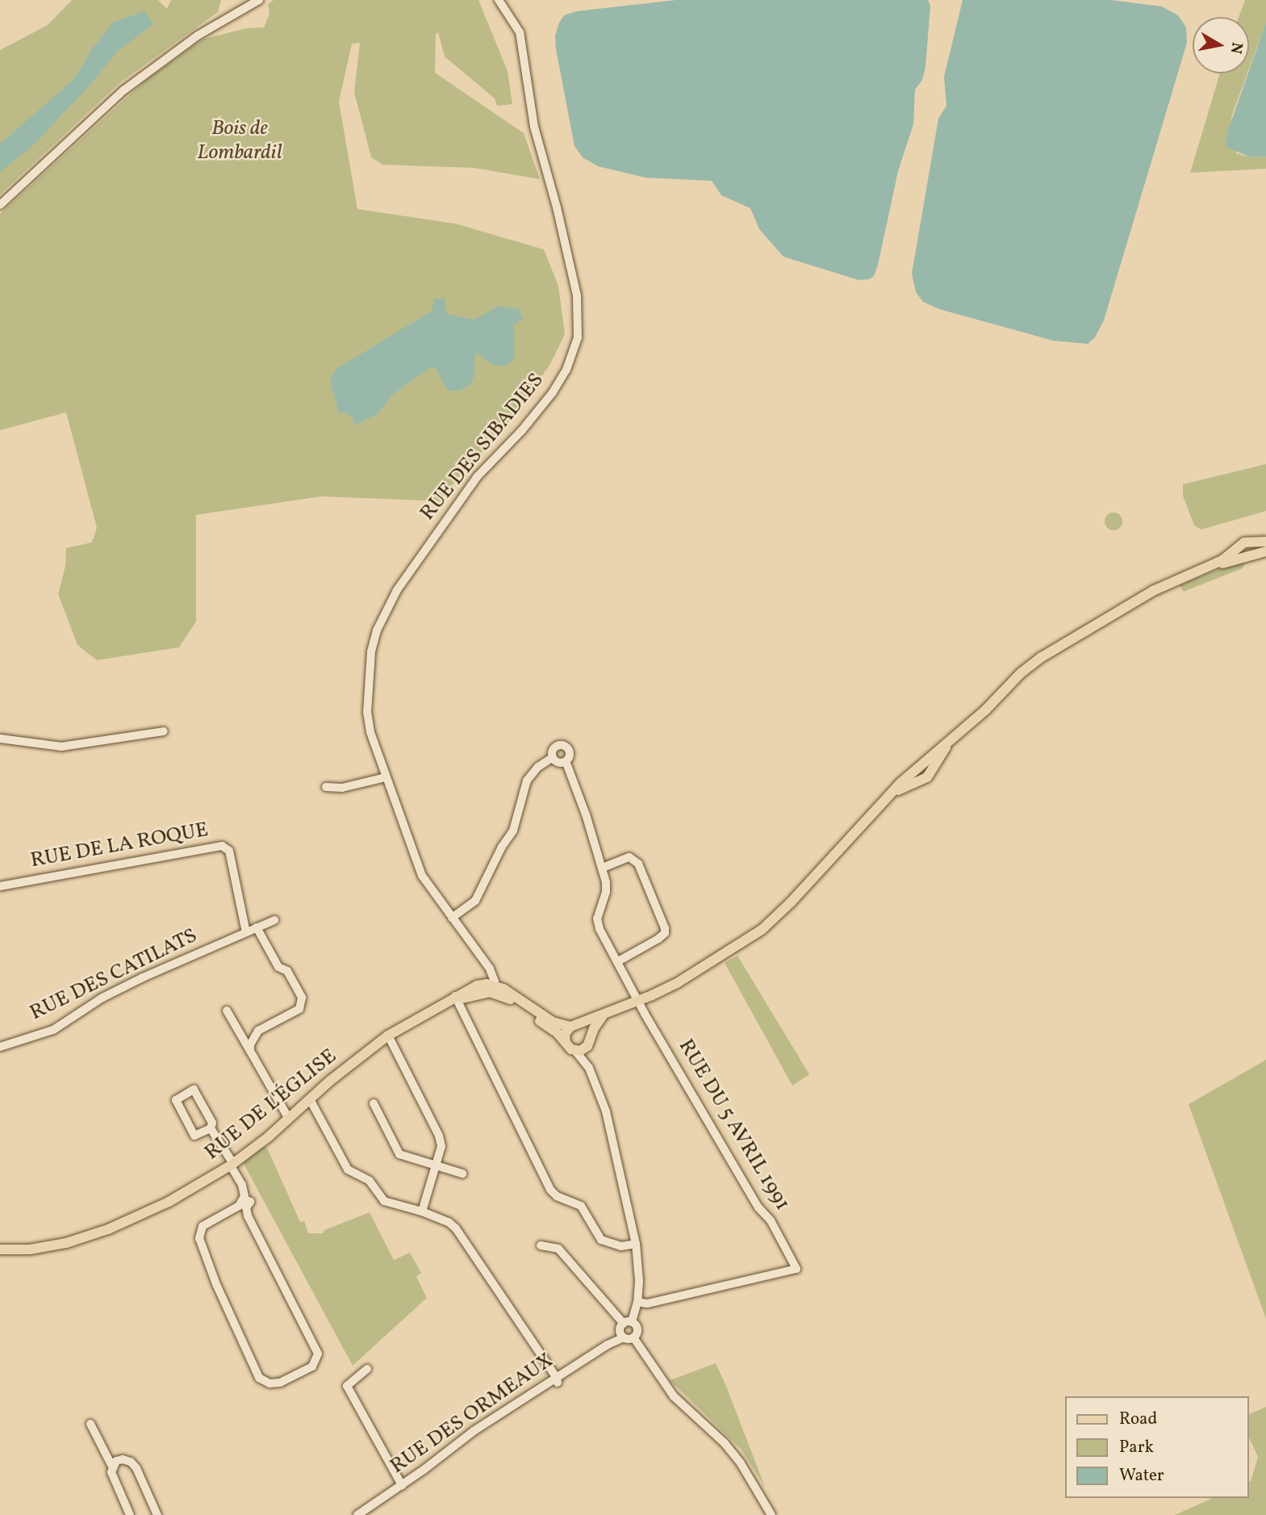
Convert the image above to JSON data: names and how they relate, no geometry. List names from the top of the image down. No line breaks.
{"streets":{"main road":["RUE DE L'ÉGLISE"],"street":["RUE DES SIBADIES","RUE DE LA ROQUE","RUE DES CATILATS","RUE DU 5 AVRIL 1991","RUE DES ORMEAUX"]},"crossings":[["RUE DES SIBADIES","RUE DE L'ÉGLISE"],["RUE DE LA ROQUE","RUE DES CATILATS"],["RUE DU 5 AVRIL 1991","RUE DES ORMEAUX"]],"parks":["Bois de Lombardil"],"legend":["Road","Park","Water"],"north":"right"}
